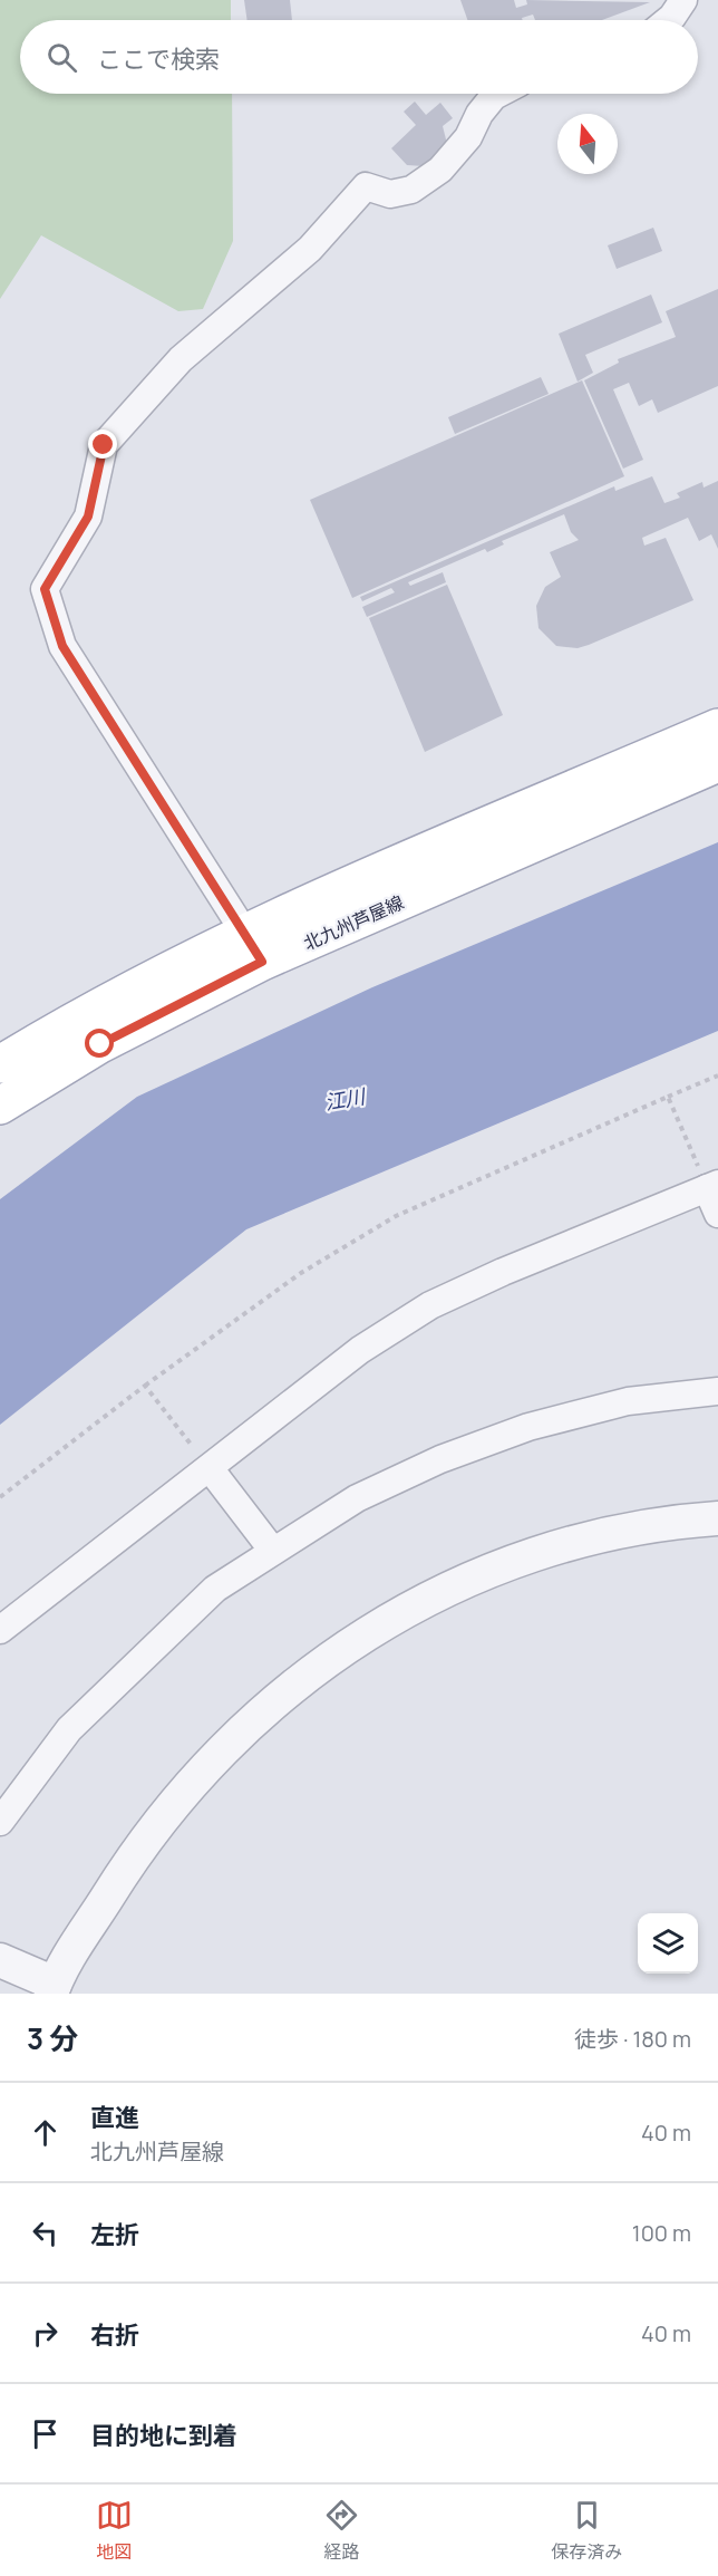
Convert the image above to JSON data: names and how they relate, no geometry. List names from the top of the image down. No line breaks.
{"streets":{"main road":["北九州芦屋線"]},"water":["江川"],"north":"top","page":{"search":"ここで検索","heading":["3 分","徒歩 · 180 m"],"list":[["直進","北九州芦屋線","40 m"],["左折","100 m"],["右折","40 m"],"目的地に到着"],"nav":["地図","経路","保存済み"]}}
